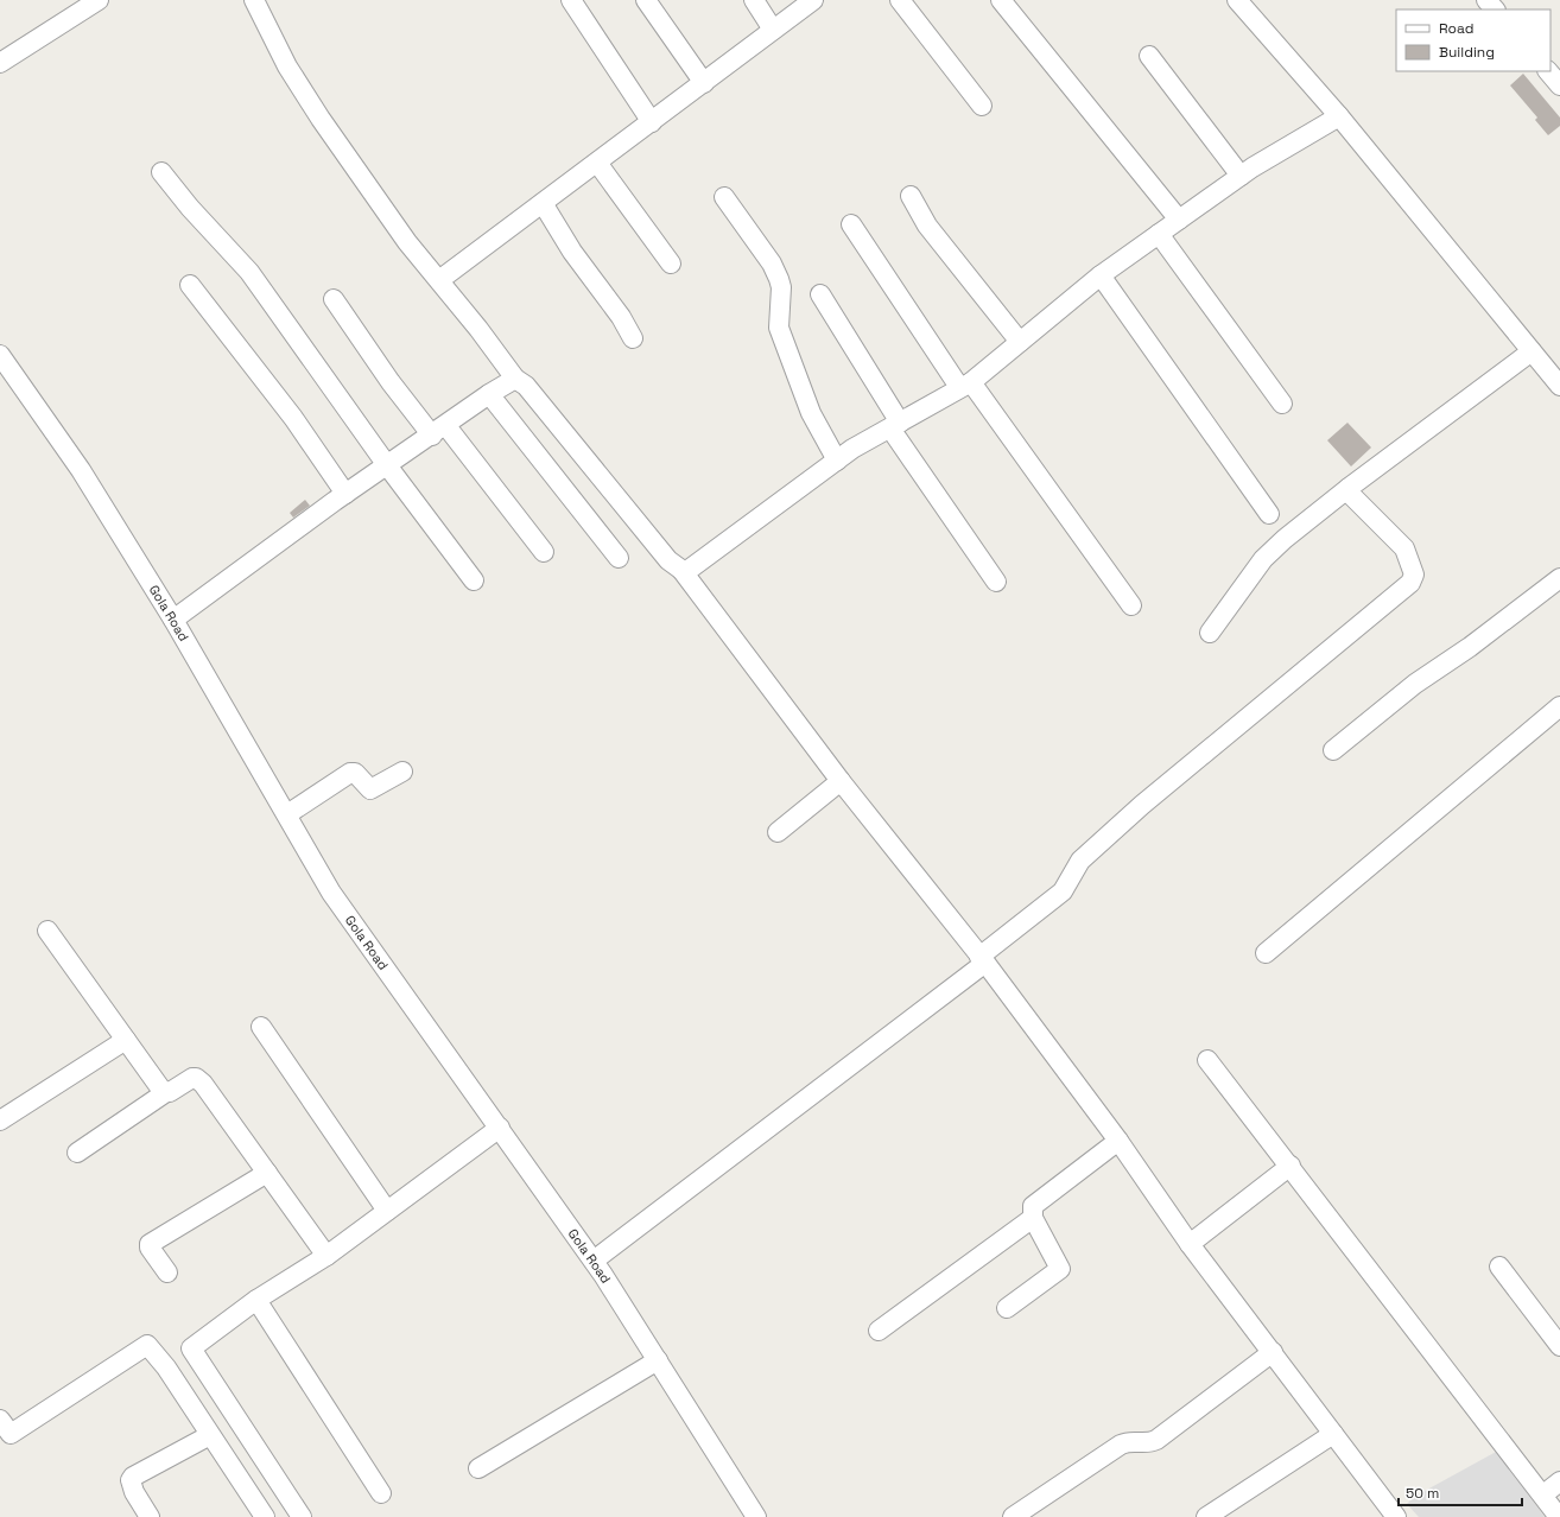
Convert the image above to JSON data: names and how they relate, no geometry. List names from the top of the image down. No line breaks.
{"streets":{"street":["Gola Road"]},"legend":["Road","Building"],"scale_bar":"50 m"}
